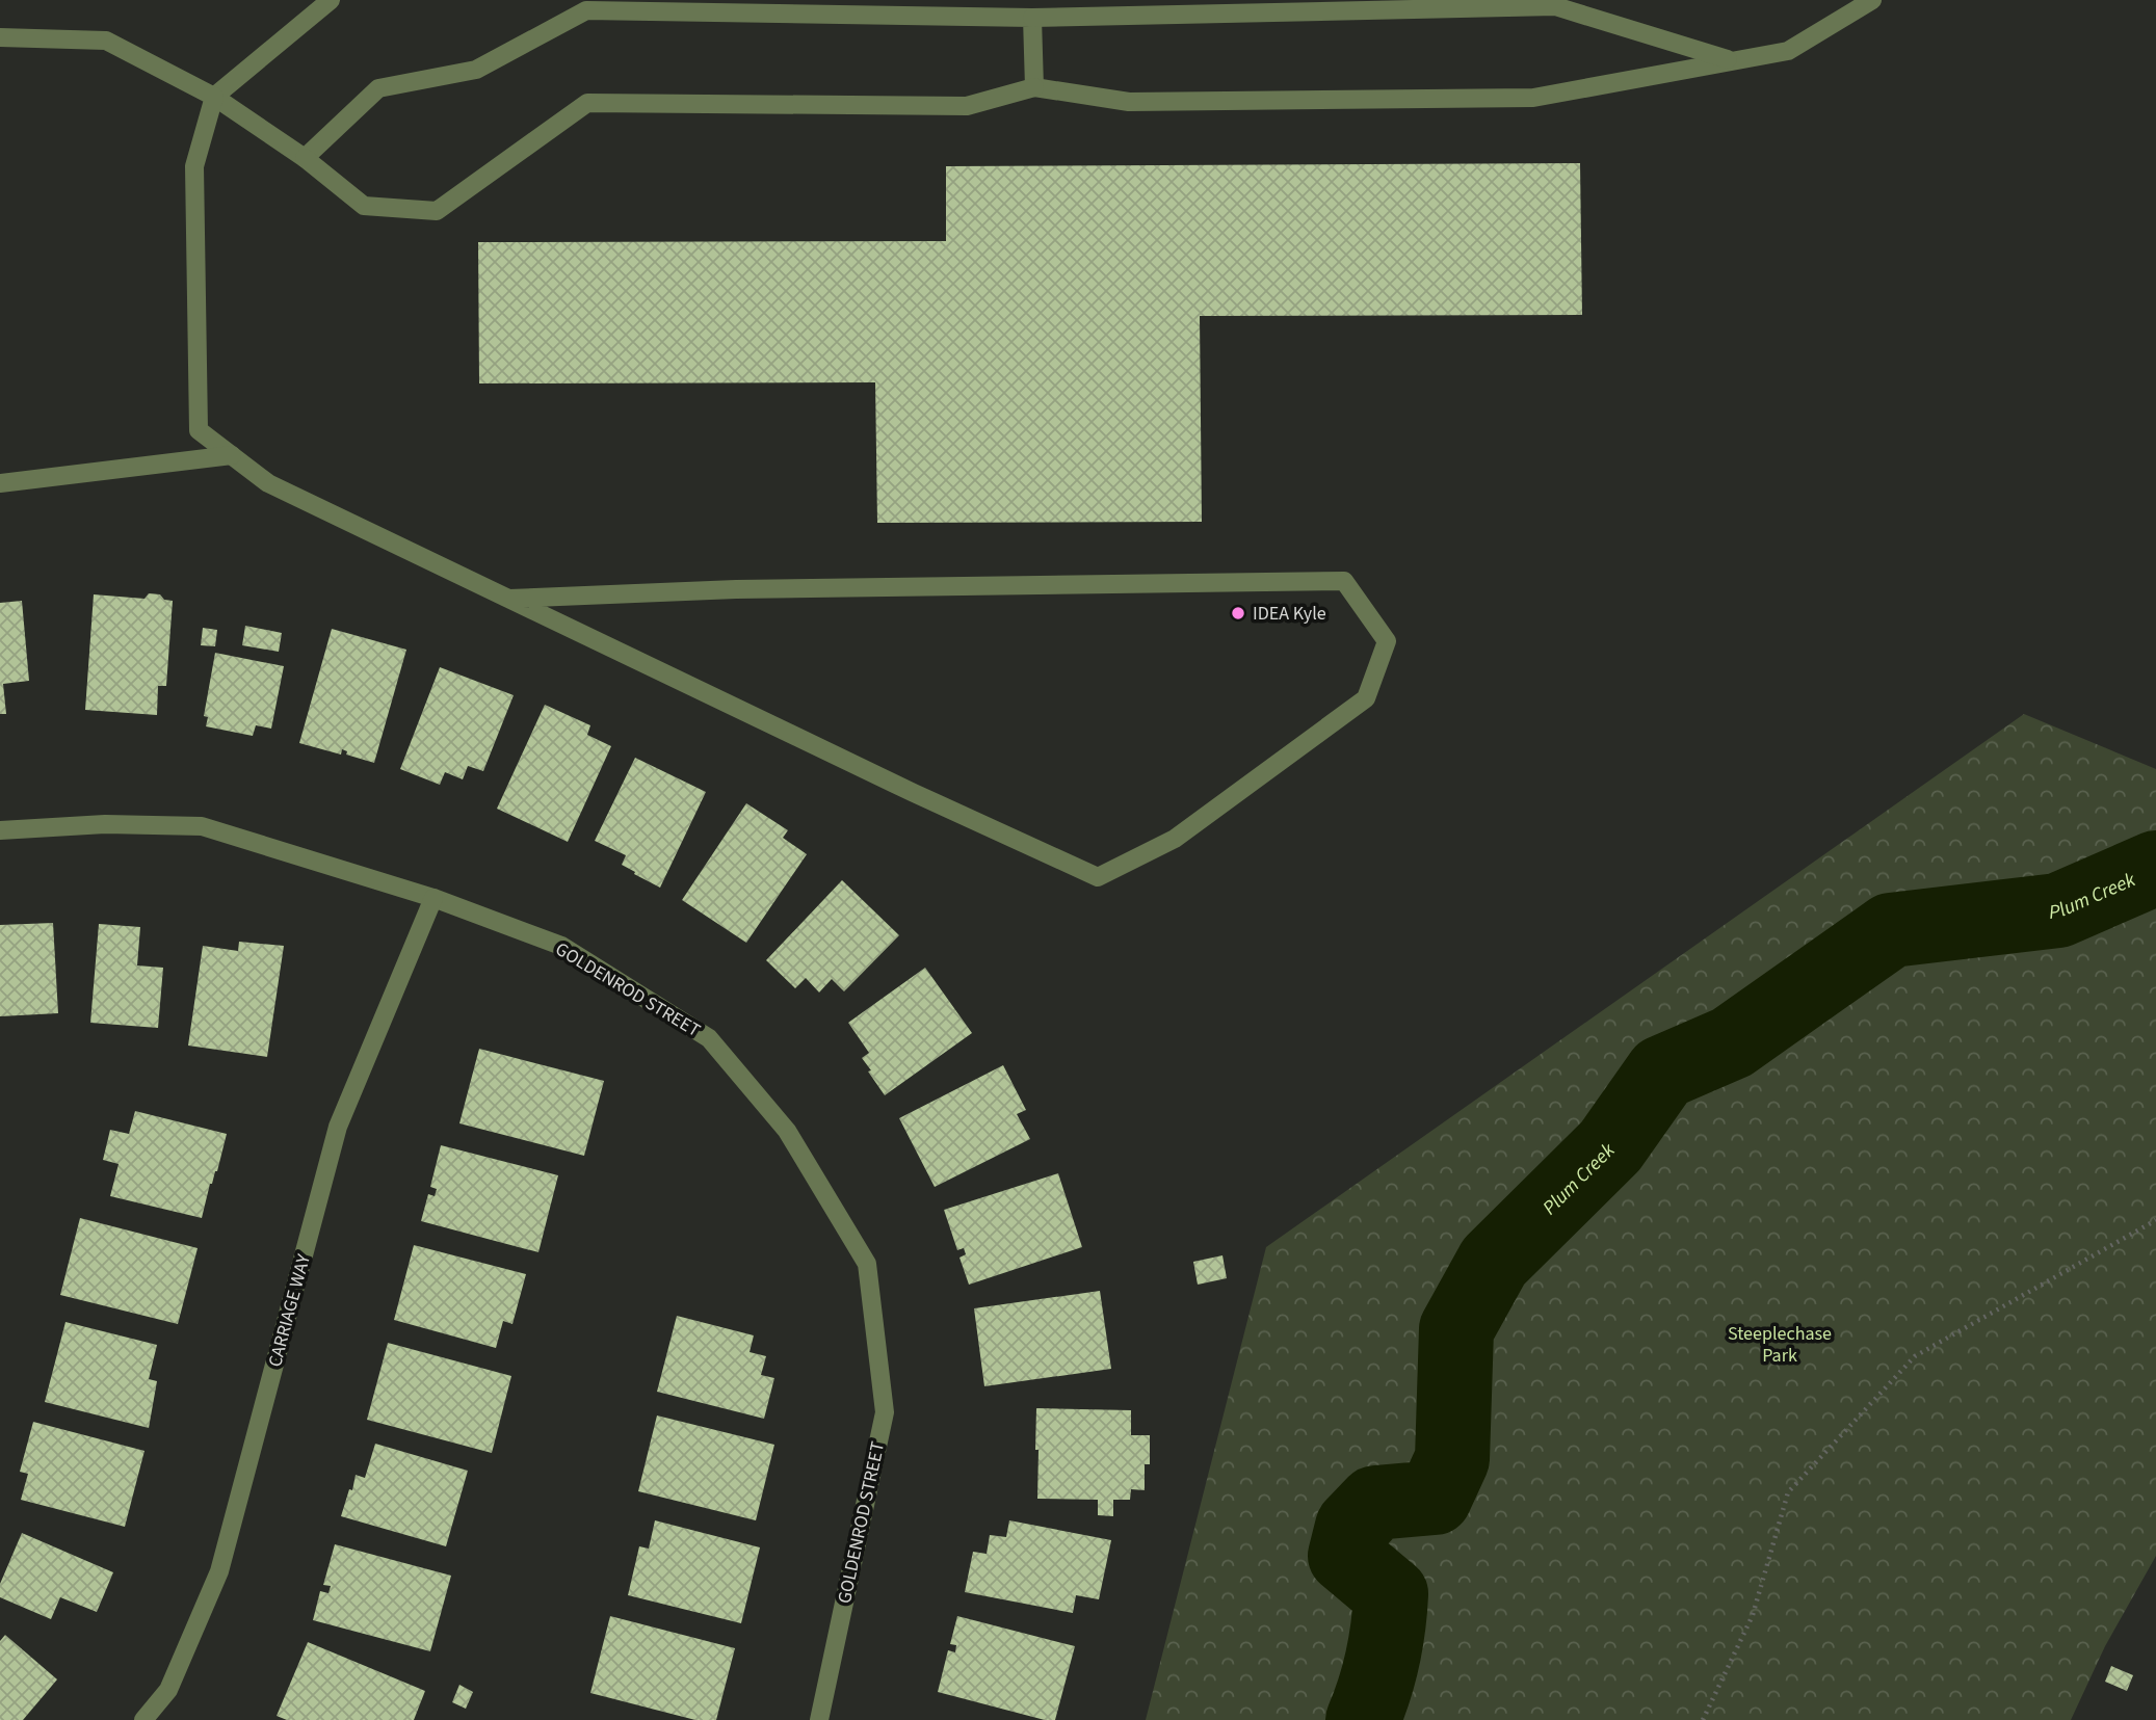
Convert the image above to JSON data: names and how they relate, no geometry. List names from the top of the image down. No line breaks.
{"streets":{"street":["GOLDENROD STREET","CARRIAGE WAY"]},"crossings":[["GOLDENROD STREET","CARRIAGE WAY"]],"water":["Plum Creek"],"parks":["Steeplechase Park"],"places":["IDEA Kyle"]}
